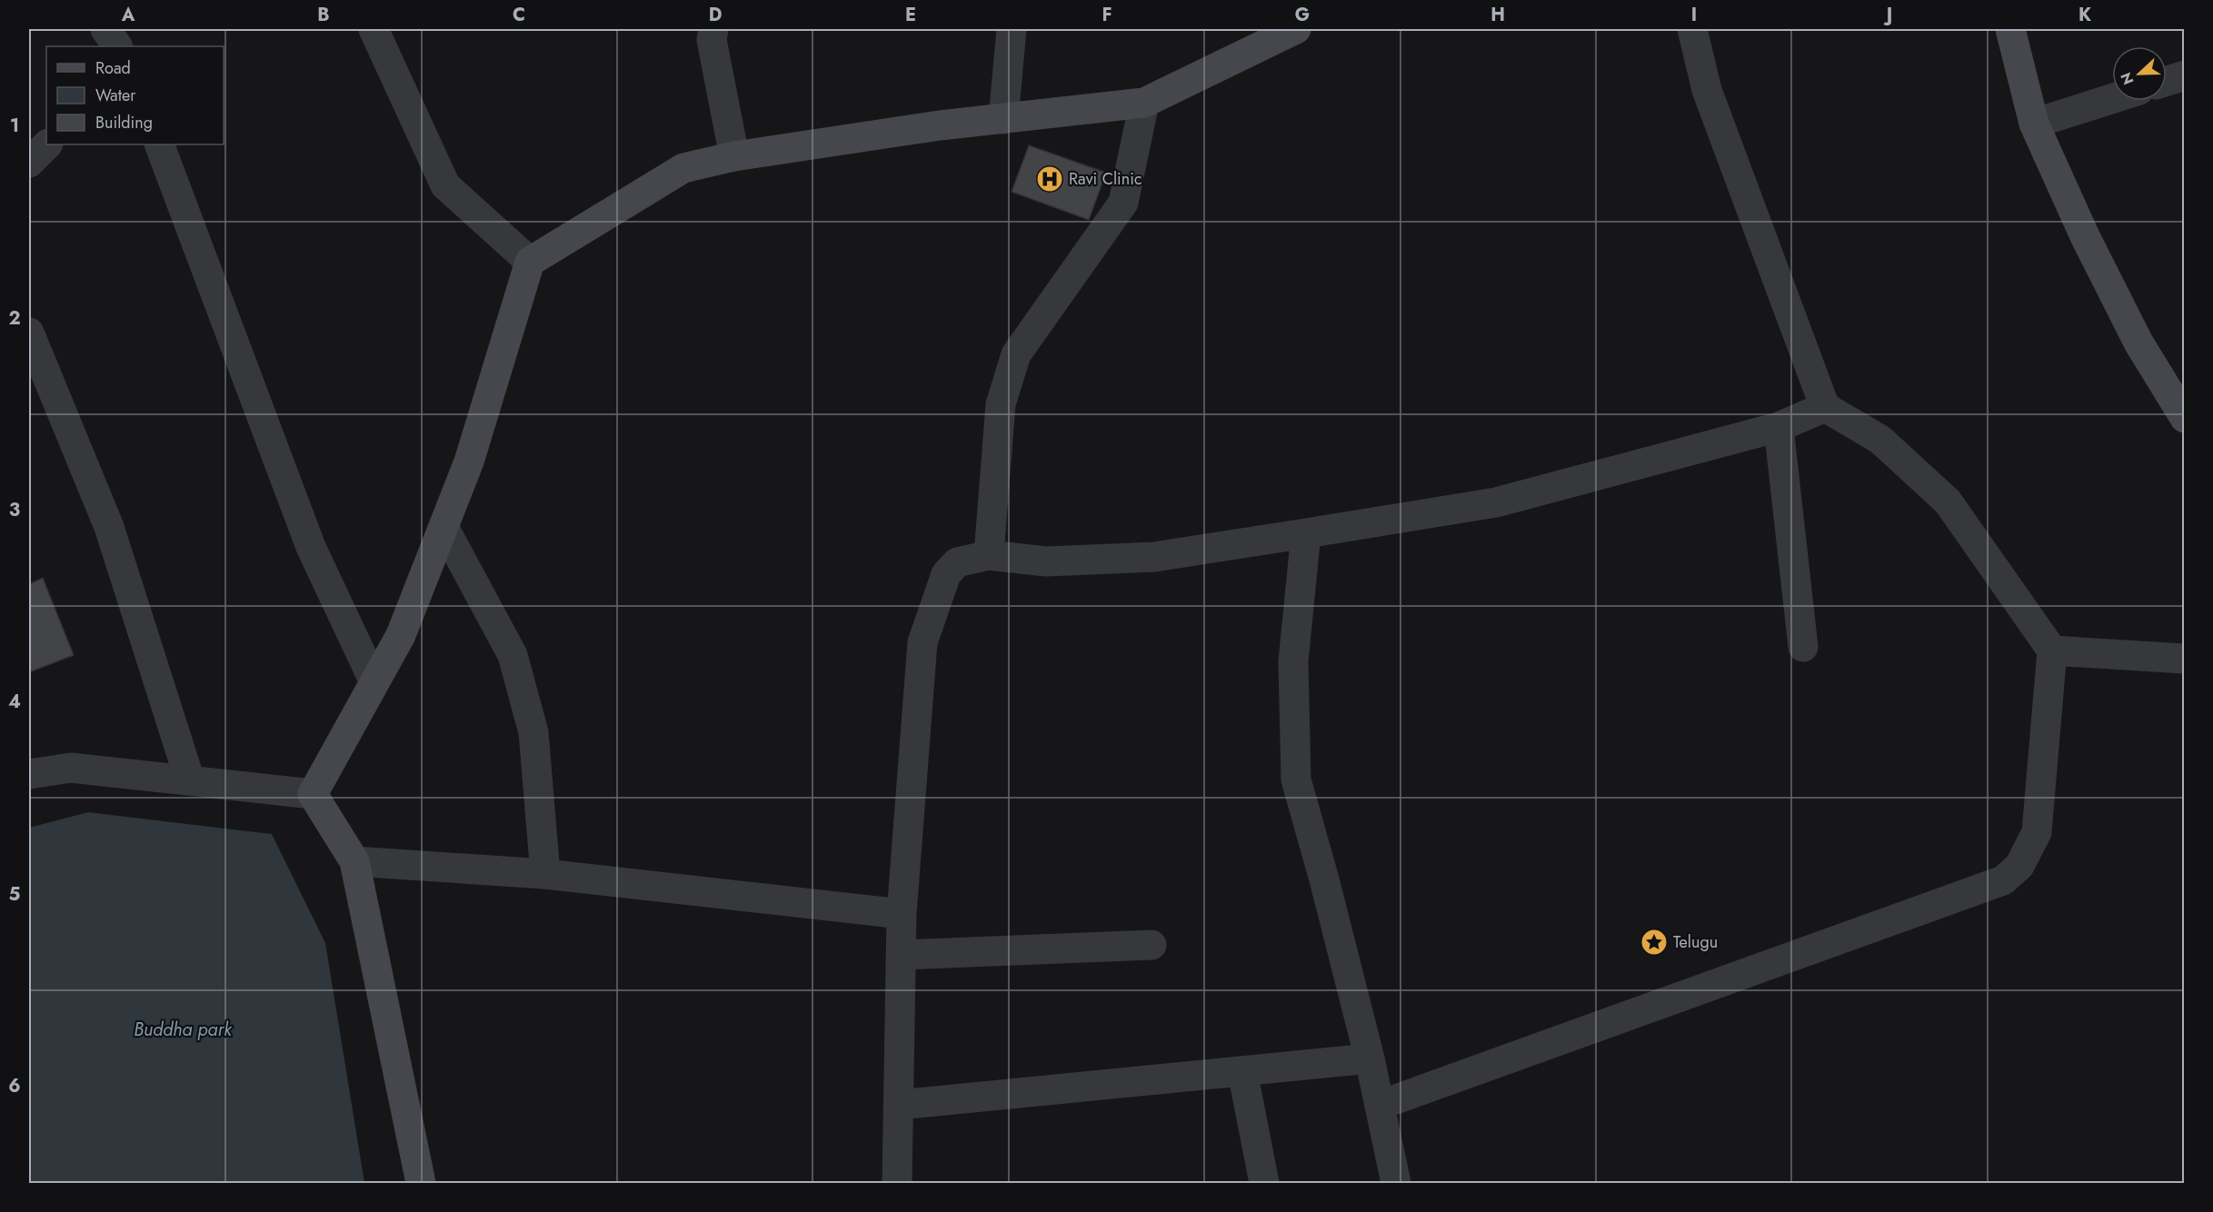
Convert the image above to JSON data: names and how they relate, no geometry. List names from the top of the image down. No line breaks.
{"water":["Buddha park"],"places":{"hospital":["Ravi Clinic"],"place":["Telugu"]},"legend":["Road","Water","Building"],"north":"left","grid":{"columns":["A","B","C","D","E","F","G","H","I","J","K"],"rows":["1","2","3","4","5","6"]}}
